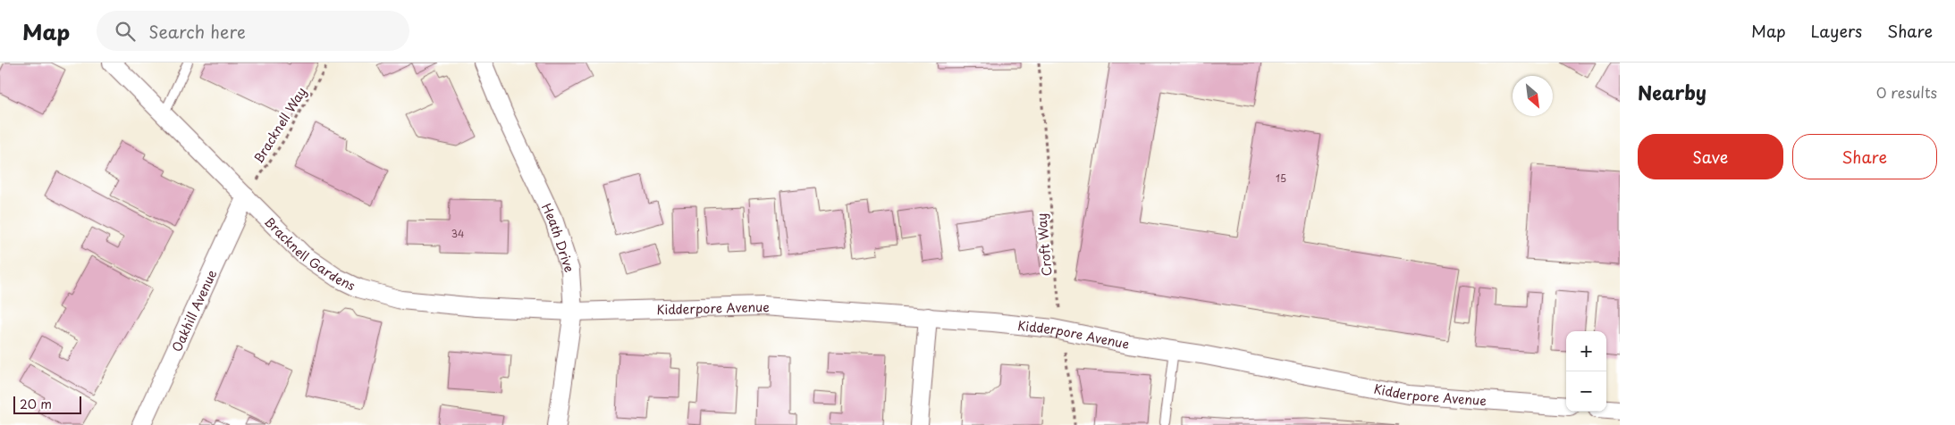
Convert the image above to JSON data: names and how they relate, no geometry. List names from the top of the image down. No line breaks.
{"streets":{"street":["Heath Drive","Bracknell Gardens","Kidderpore Avenue","Oakhill Avenue"],"path":["Bracknell Way","Croft Way"]},"crossings":[["Bracknell Way","Bracknell Gardens"],["Bracknell Way","Oakhill Avenue"],["Heath Drive","Bracknell Gardens"],["Heath Drive","Kidderpore Avenue"],["Croft Way","Kidderpore Avenue"],["Bracknell Gardens","Kidderpore Avenue"],["Bracknell Gardens","Oakhill Avenue"]],"house_numbers":["15","34"],"scale_bar":"20 m","north":"bottom right","page":{"header":"Map","search":"Search here","nav":["Map","Layers","Share"],"heading":["Nearby","0 results"],"buttons":["Save","Share"],"map_buttons":["+","−"],"scale":"20 m"}}
